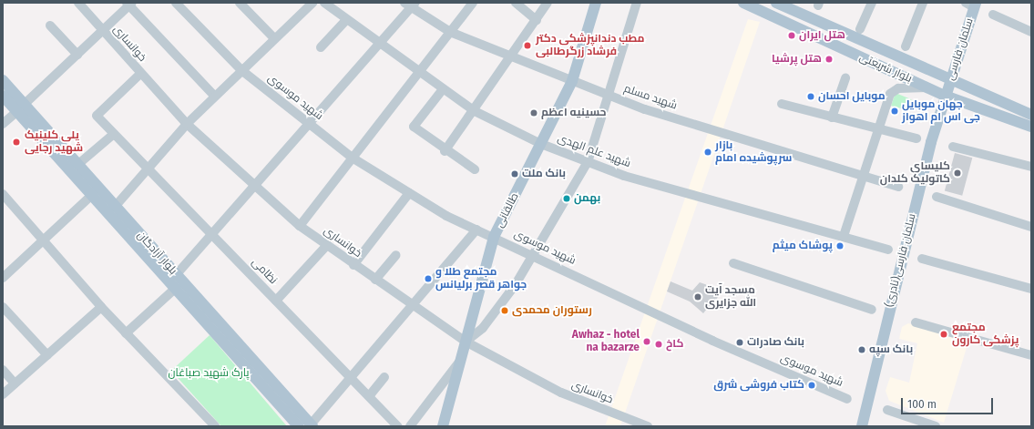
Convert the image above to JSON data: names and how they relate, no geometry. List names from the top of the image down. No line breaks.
{"streets":{"main road":["سلمان فارسی","بلوار شریعتی","طالقانی","بلوار آزادگان","سلمان فارسی(نادری)"],"street":["خوانساری","شهید موسوی","شهید مسلم","شهید علم الهدی","نظامی"]},"crossings":[["خوانساری","طالقانی"],["خوانساری","نظامی"],["سلمان فارسی","بلوار شریعتی"],["سلمان فارسی","سلمان فارسی(نادری)"],["بلوار شریعتی","سلمان فارسی(نادری)"],["شهید موسوی","طالقانی"],["شهید مسلم","طالقانی"],["شهید علم الهدی","طالقانی"]],"parks":["پارک شهید صباغان"],"places":["هتل ایران","مطب دندانپزشکی دکتر فرشاد زرگرطالبی","هتل پرشیا","موبایل احسان","جهان موبایل جی اس ام اهواز","حسینیه اعظم","پلی کلینیک شهید رجایی","بازار سرپوشیده امام","کلیسای کاتولیک کلدان","بانک ملت","بهمن","پوشاک میثم","مجتمع طلا و جواهر قصر برليانس","مسجد آیت الله جزایری","رستوران محمدی","مجتمع پزشکی کارون","Awhaz - hotel na bazarze","بانک صادرات","کاخ","بانک سپه","کتاب فروشی شرق"],"scale_bar":"100 m"}
